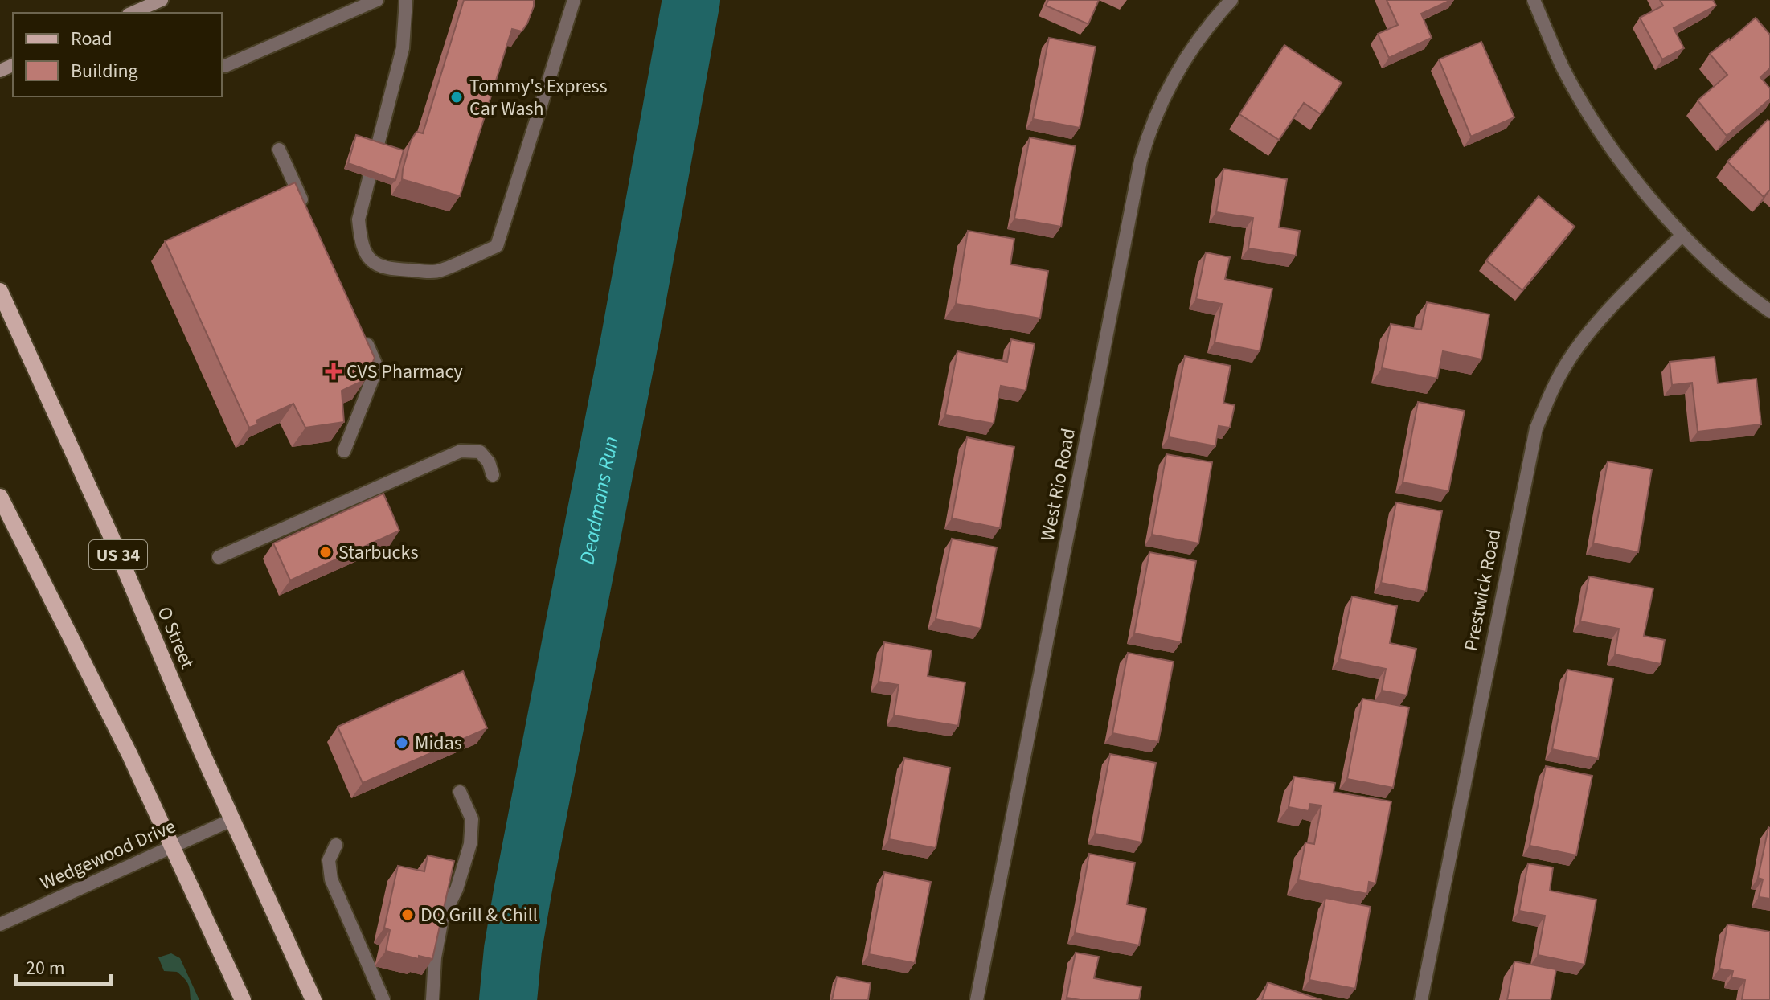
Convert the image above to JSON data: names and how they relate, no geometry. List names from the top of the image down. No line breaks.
{"streets":{"main road":["US 34","O Street"],"street":["West Rio Road","Prestwick Road","Wedgewood Drive"]},"crossings":[["O Street","Wedgewood Drive"]],"water":["Deadmans Run"],"places":{"other":["Tommy's Express Car Wash","Starbucks","Midas","DQ Grill & Chill"],"health":["CVS Pharmacy"]},"legend":["Road","Building"],"scale_bar":"20 m"}
